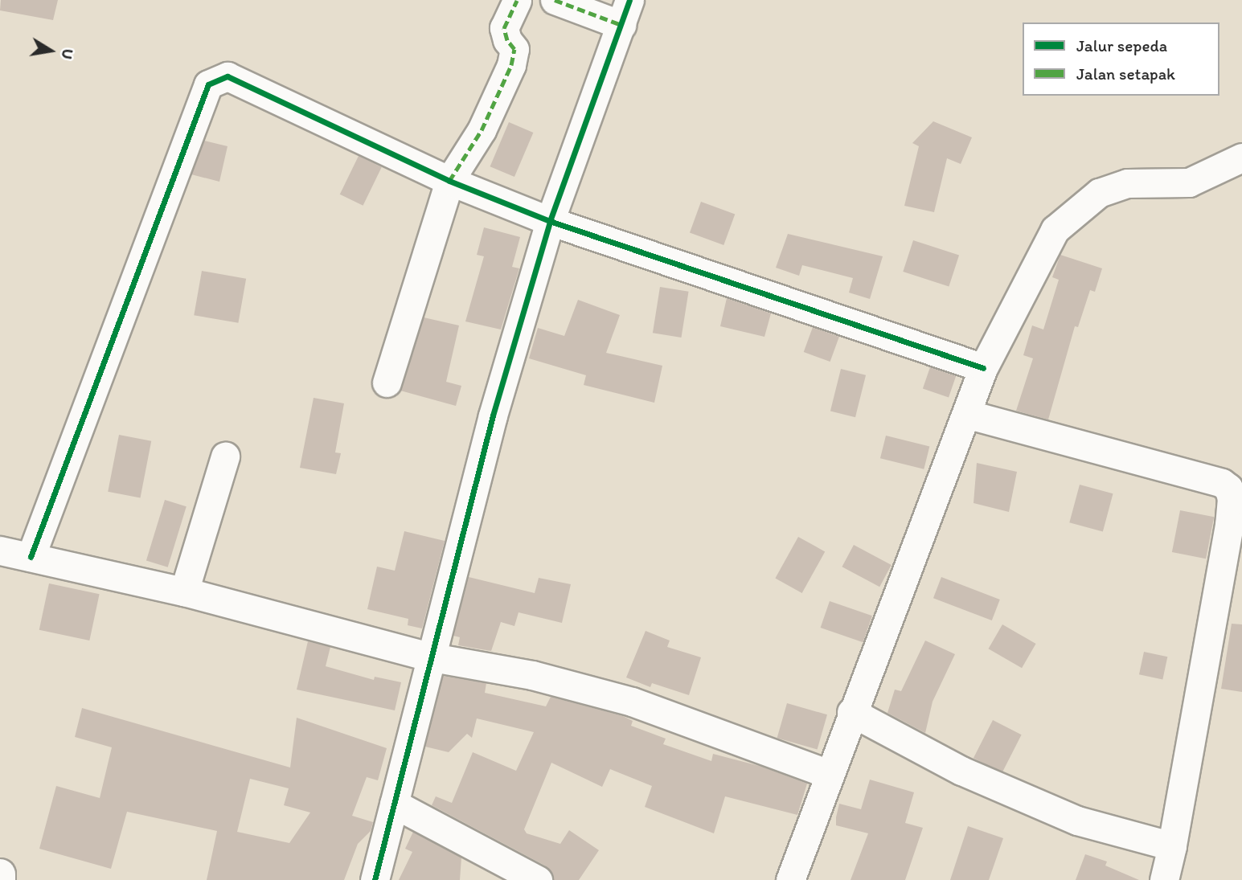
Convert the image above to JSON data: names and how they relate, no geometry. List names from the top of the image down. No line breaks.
{"legend":["Jalur sepeda","Jalan setapak"],"north":"right"}
